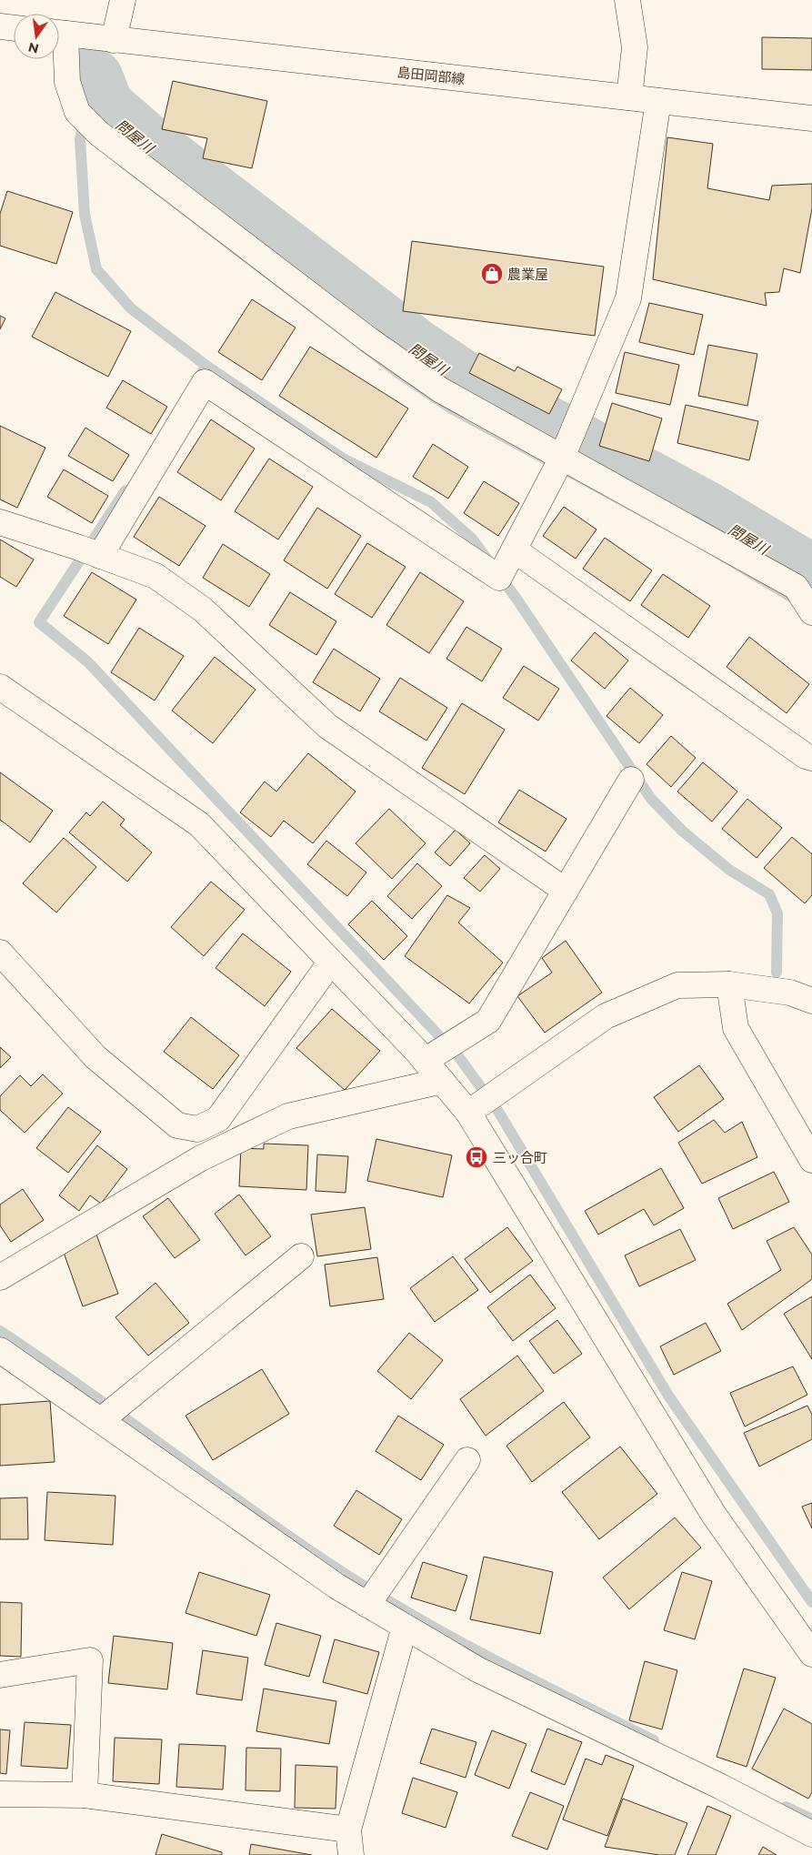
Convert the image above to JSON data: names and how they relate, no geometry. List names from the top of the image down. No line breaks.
{"streets":{"street":["島田岡部線"]},"water":["問屋川"],"places":{"shop":["農業屋"],"bus stop":["三ッ合町"]},"north":"bottom"}
